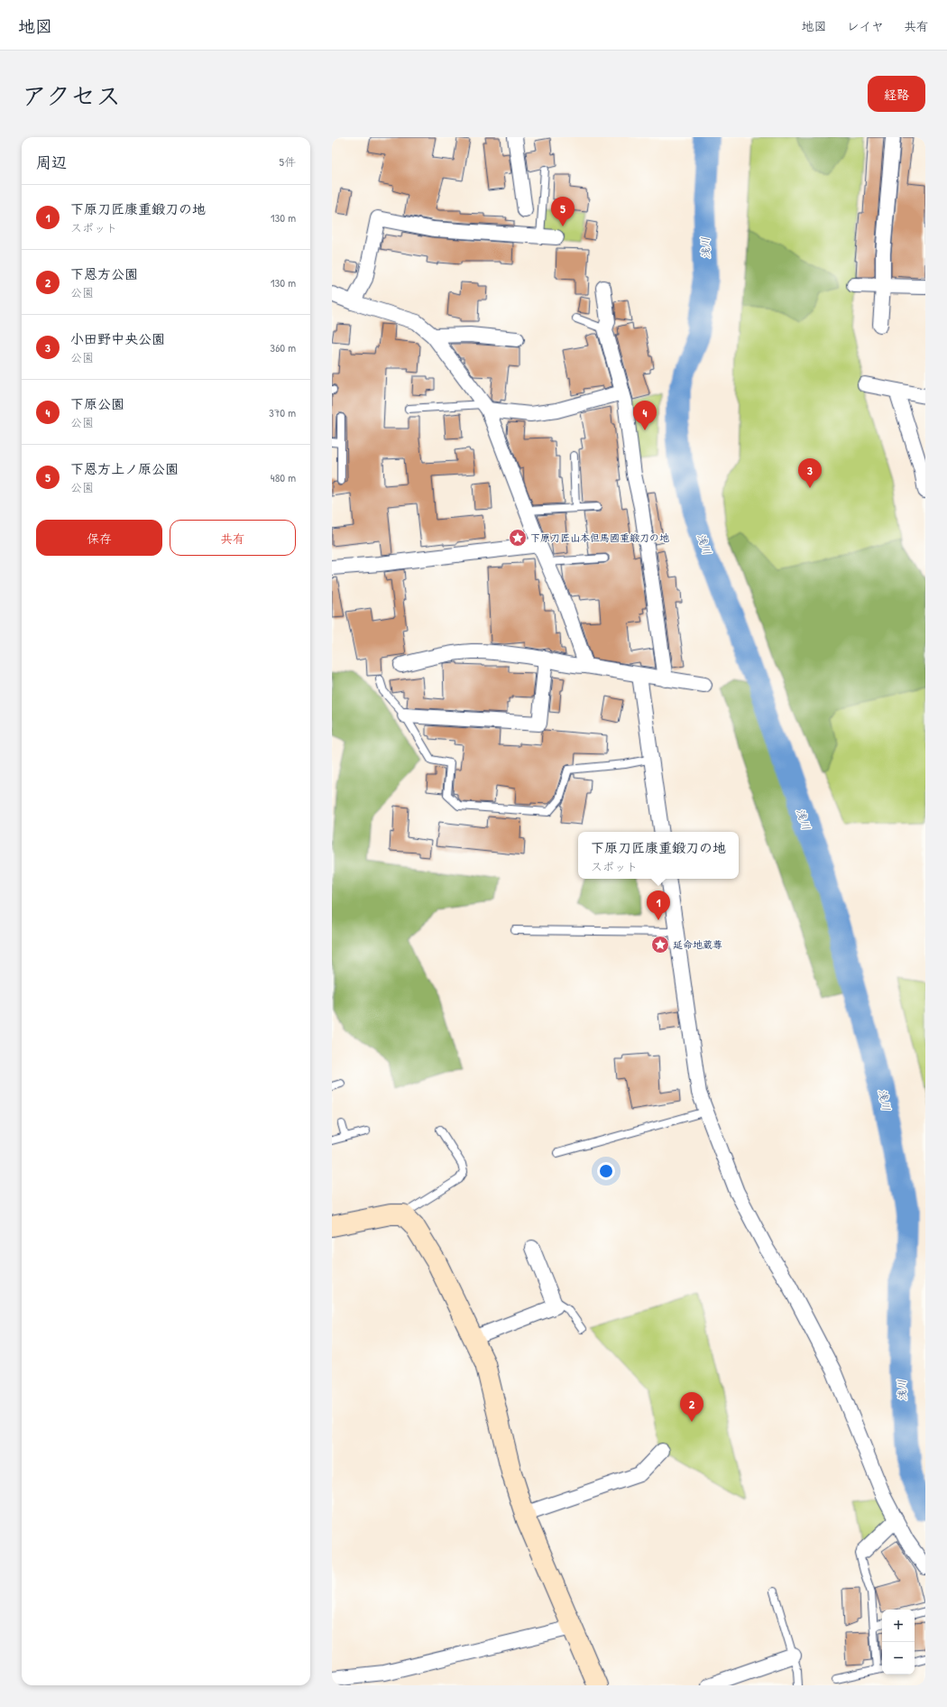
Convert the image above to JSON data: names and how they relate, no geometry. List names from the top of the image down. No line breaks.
{"water":["浅川"],"places":{"place":["下原刀匠山本但馬國重鍛刀の地","延命地蔵尊"]},"page":{"header":"地図","nav":["地図","レイヤ","共有"],"title":"アクセス","buttons":["経路",["保存","共有"]],"heading":["周辺","5件"],"list":[{"mark":"1","name":"下原刀匠康重鍛刀の地","note":"スポット","value":"130 m"},{"mark":"2","name":"下恩方公園","note":"公園","value":"130 m"},{"mark":"3","name":"小田野中央公園","note":"公園","value":"360 m"},{"mark":"4","name":"下原公園","note":"公園","value":"370 m"},{"mark":"5","name":"下恩方上ノ原公園","note":"公園","value":"480 m"}],"pins":["5","4","3","1","2"],"popup":["下原刀匠康重鍛刀の地","スポット"],"map_buttons":["+","−"]}}
